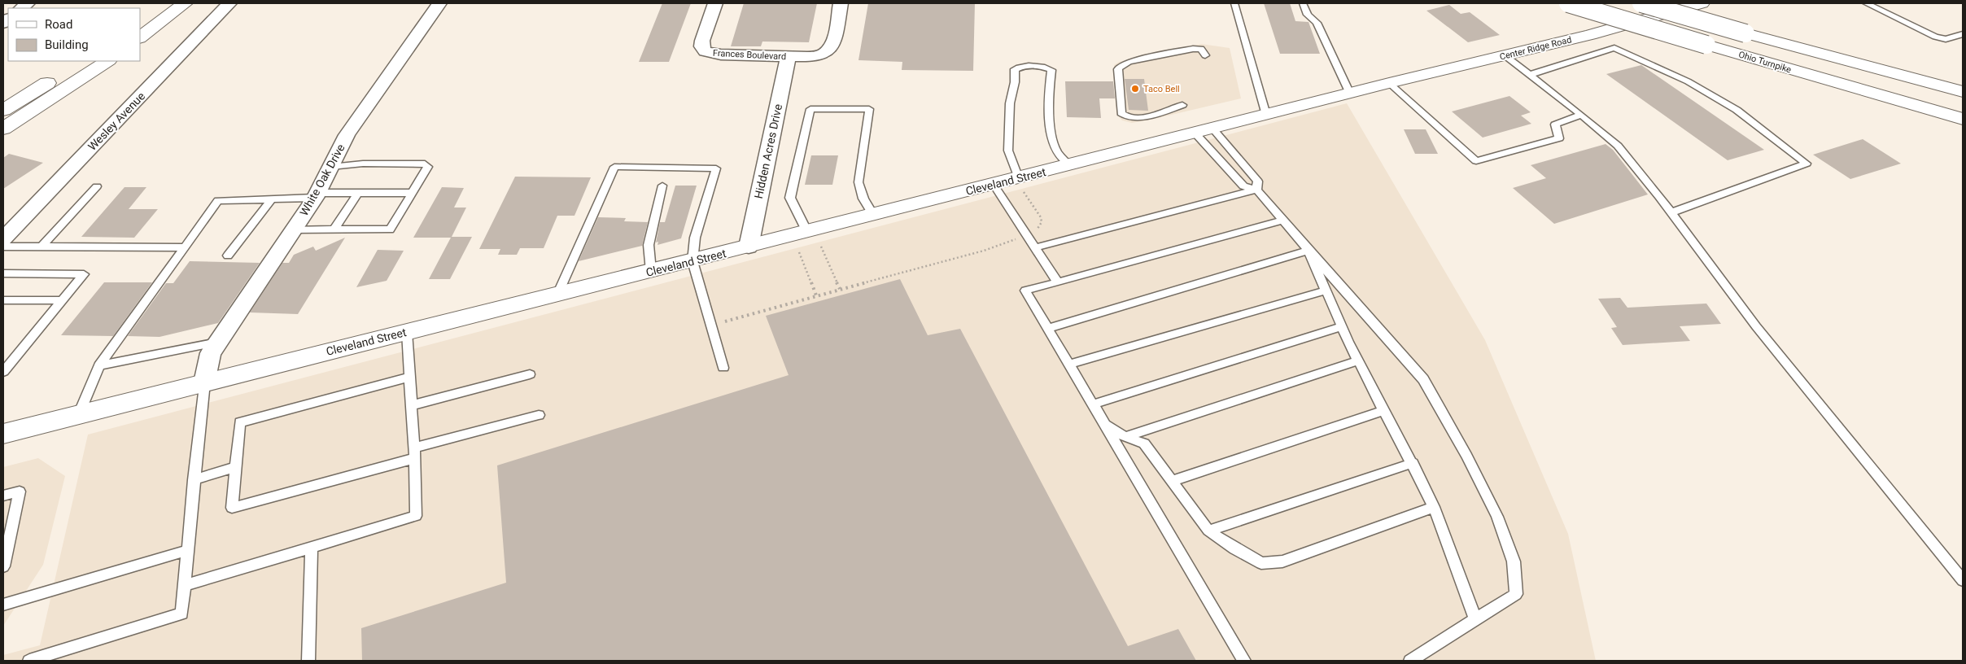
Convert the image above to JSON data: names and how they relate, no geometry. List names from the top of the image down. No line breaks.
{"streets":{"main road":["Center Ridge Road","Ohio Turnpike","Cleveland Street"],"street":["Frances Boulevard","Wesley Avenue","Hidden Acres Drive","White Oak Drive"]},"crossings":[["Center Ridge Road","Cleveland Street"],["Frances Boulevard","Hidden Acres Drive"],["Hidden Acres Drive","Cleveland Street"],["White Oak Drive","Cleveland Street"]],"places":["Taco Bell"],"legend":["Road","Building"]}
